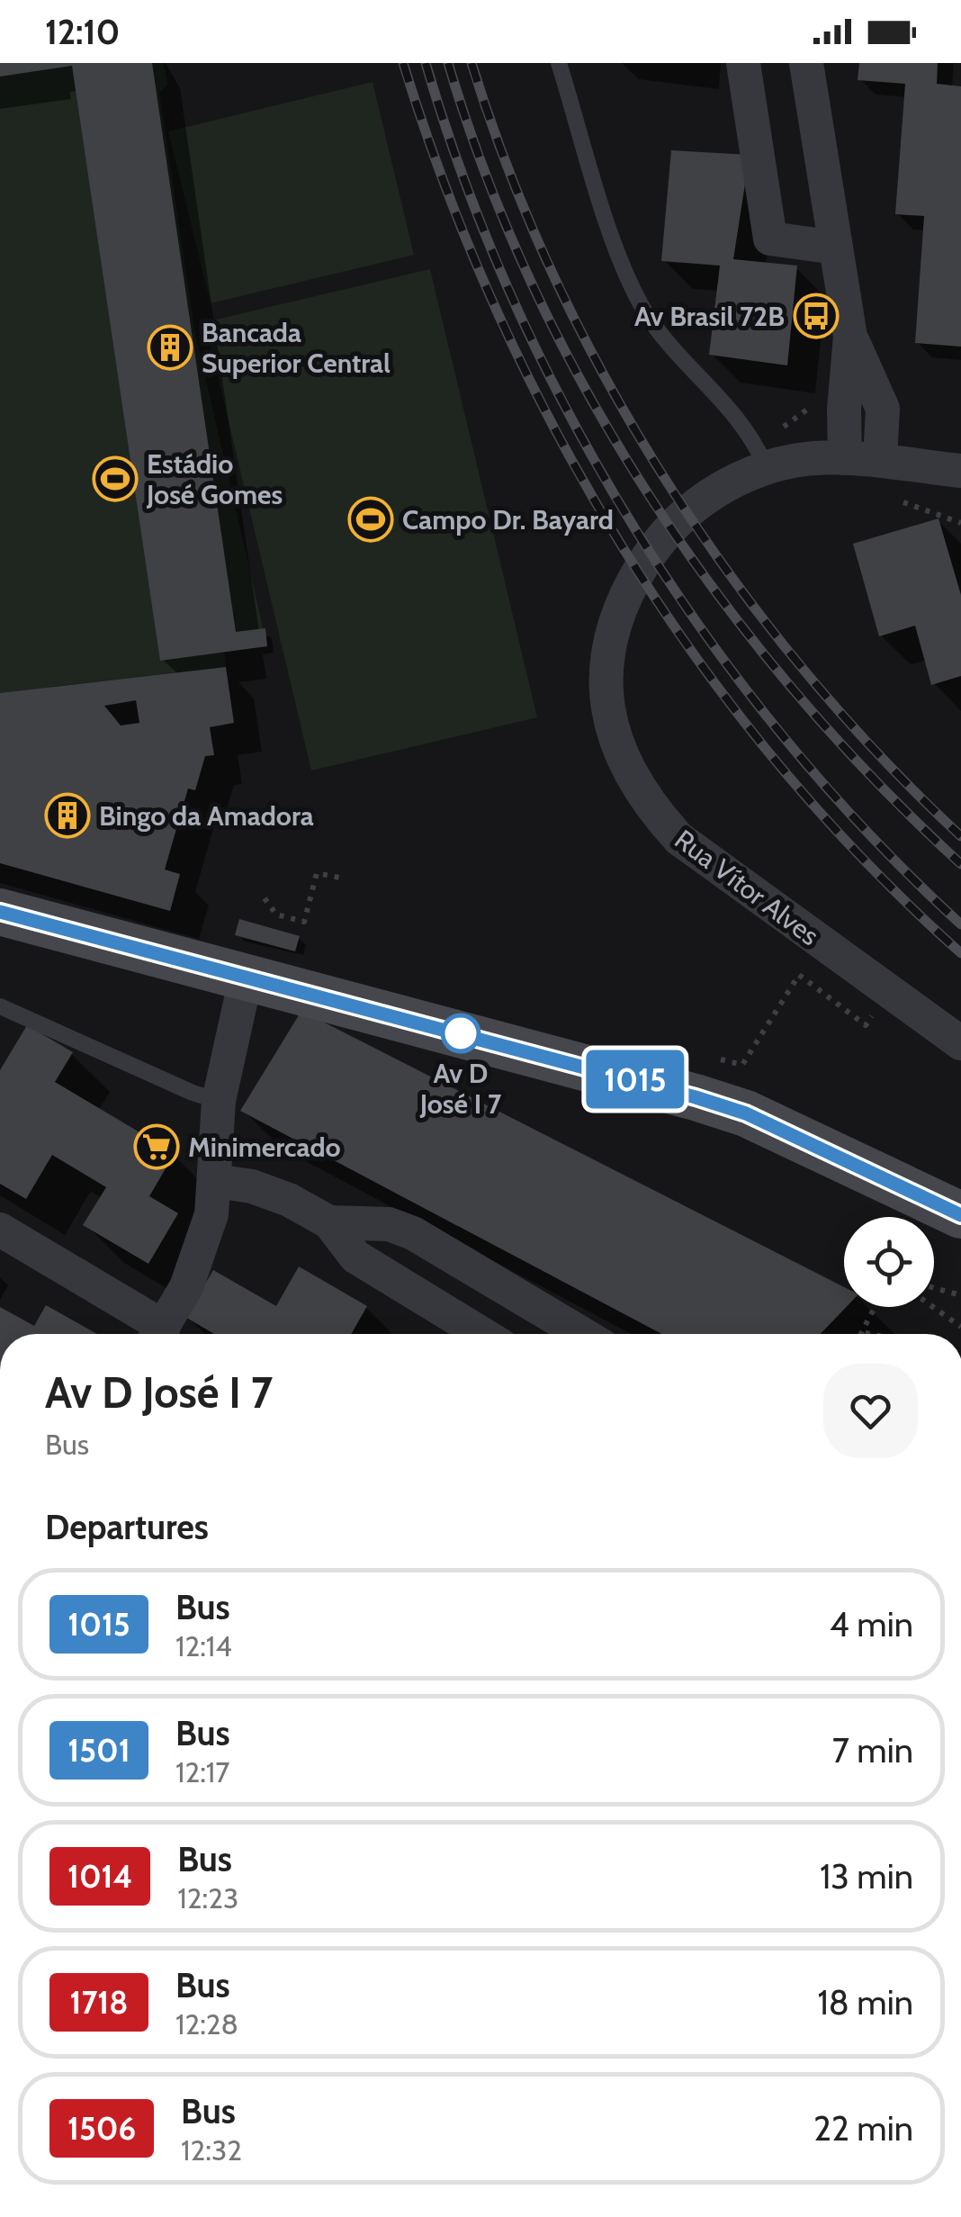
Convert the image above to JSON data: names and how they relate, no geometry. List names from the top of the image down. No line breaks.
{"streets":{"street":["Rua Vítor Alves"]},"places":{"bus stop":["Av Brasil 72B"],"building":["Bancada Superior Central","Bingo da Amadora"],"sports":["Estádio José Gomes","Campo Dr. Bayard"],"other":["Av D José I 7"],"supermarket":["Minimercado"]},"lines":["bus line 1015"],"page":{"status":"12:10","on_map":"1015","heading":[["Av D José I 7","Bus"],"Departures"],"list":[{"mark":"1015","name":"Bus","note":"12:14","value":"4 min"},{"mark":"1501","name":"Bus","note":"12:17","value":"7 min"},{"mark":"1014","name":"Bus","note":"12:23","value":"13 min"},{"mark":"1718","name":"Bus","note":"12:28","value":"18 min"},{"mark":"1506","name":"Bus","note":"12:32","value":"22 min"}]}}
